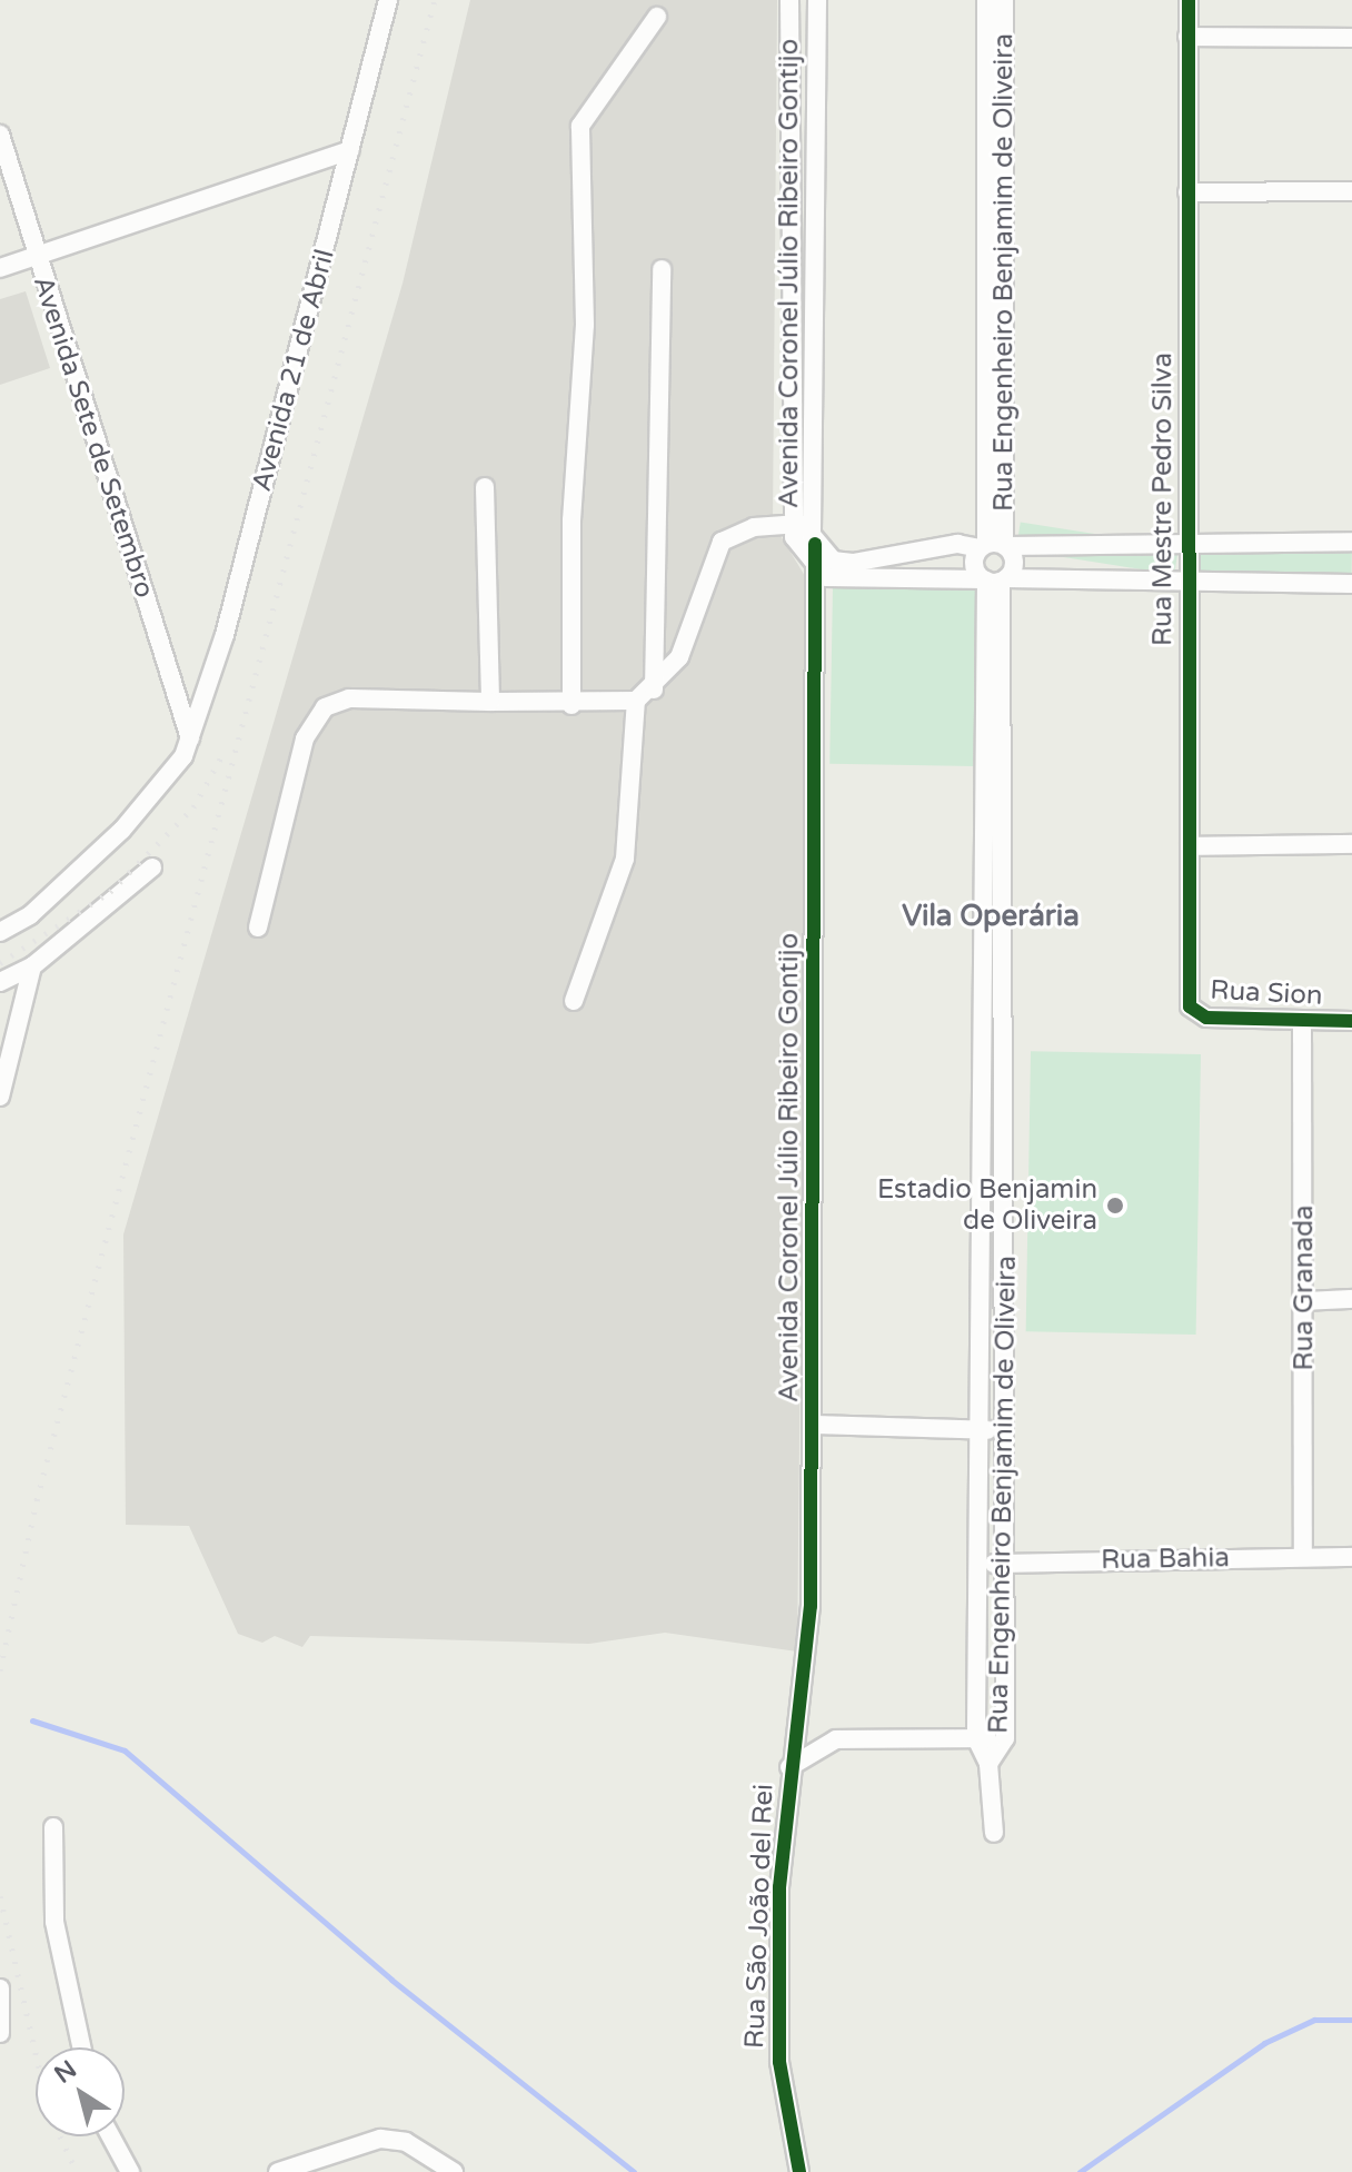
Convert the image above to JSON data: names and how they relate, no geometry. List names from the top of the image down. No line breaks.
{"streets":{"street":["Rua Engenheiro Benjamim de Oliveira","Avenida Coronel Júlio Ribeiro Gontijo","Avenida 21 de Abril","Avenida Sete de Setembro","Rua Mestre Pedro Silva","Rua Sion","Rua Granada","Rua Bahia","Rua São João del Rei"]},"crossings":[["Rua Engenheiro Benjamim de Oliveira","Avenida Coronel Júlio Ribeiro Gontijo"],["Rua Engenheiro Benjamim de Oliveira","Rua Bahia"],["Avenida Coronel Júlio Ribeiro Gontijo","Rua São João del Rei"],["Avenida 21 de Abril","Avenida Sete de Setembro"],["Rua Mestre Pedro Silva","Rua Sion"],["Rua Sion","Rua Granada"],["Rua Granada","Rua Bahia"]],"districts":["Vila Operária"],"places":["Estadio Benjamin de Oliveira"],"north":"top left"}
